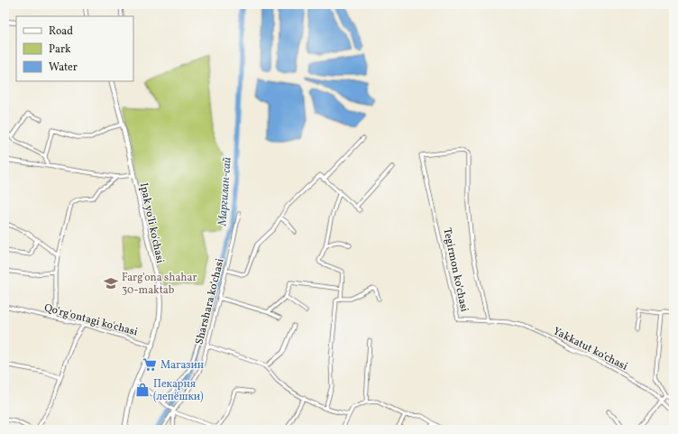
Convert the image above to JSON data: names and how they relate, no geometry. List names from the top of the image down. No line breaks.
{"streets":{"main road":["Ipak yo'li ko'chasi"],"street":["Tegirmon koʻchasi","Sharshara koʻchasi","Qo'rg'ontagi ko'chasi","Yakkatut koʻchasi"]},"crossings":[["Ipak yo'li ko'chasi","Qo'rg'ontagi ko'chasi"],["Tegirmon koʻchasi","Yakkatut koʻchasi"]],"water":["Маргилан-сай"],"places":{"school or university":["Farg'ona shahar 30-maktab"],"supermarket":["Магазин"],"shop":["Пекарня (лепёшки)"]},"legend":["Road","Park","Water"]}
